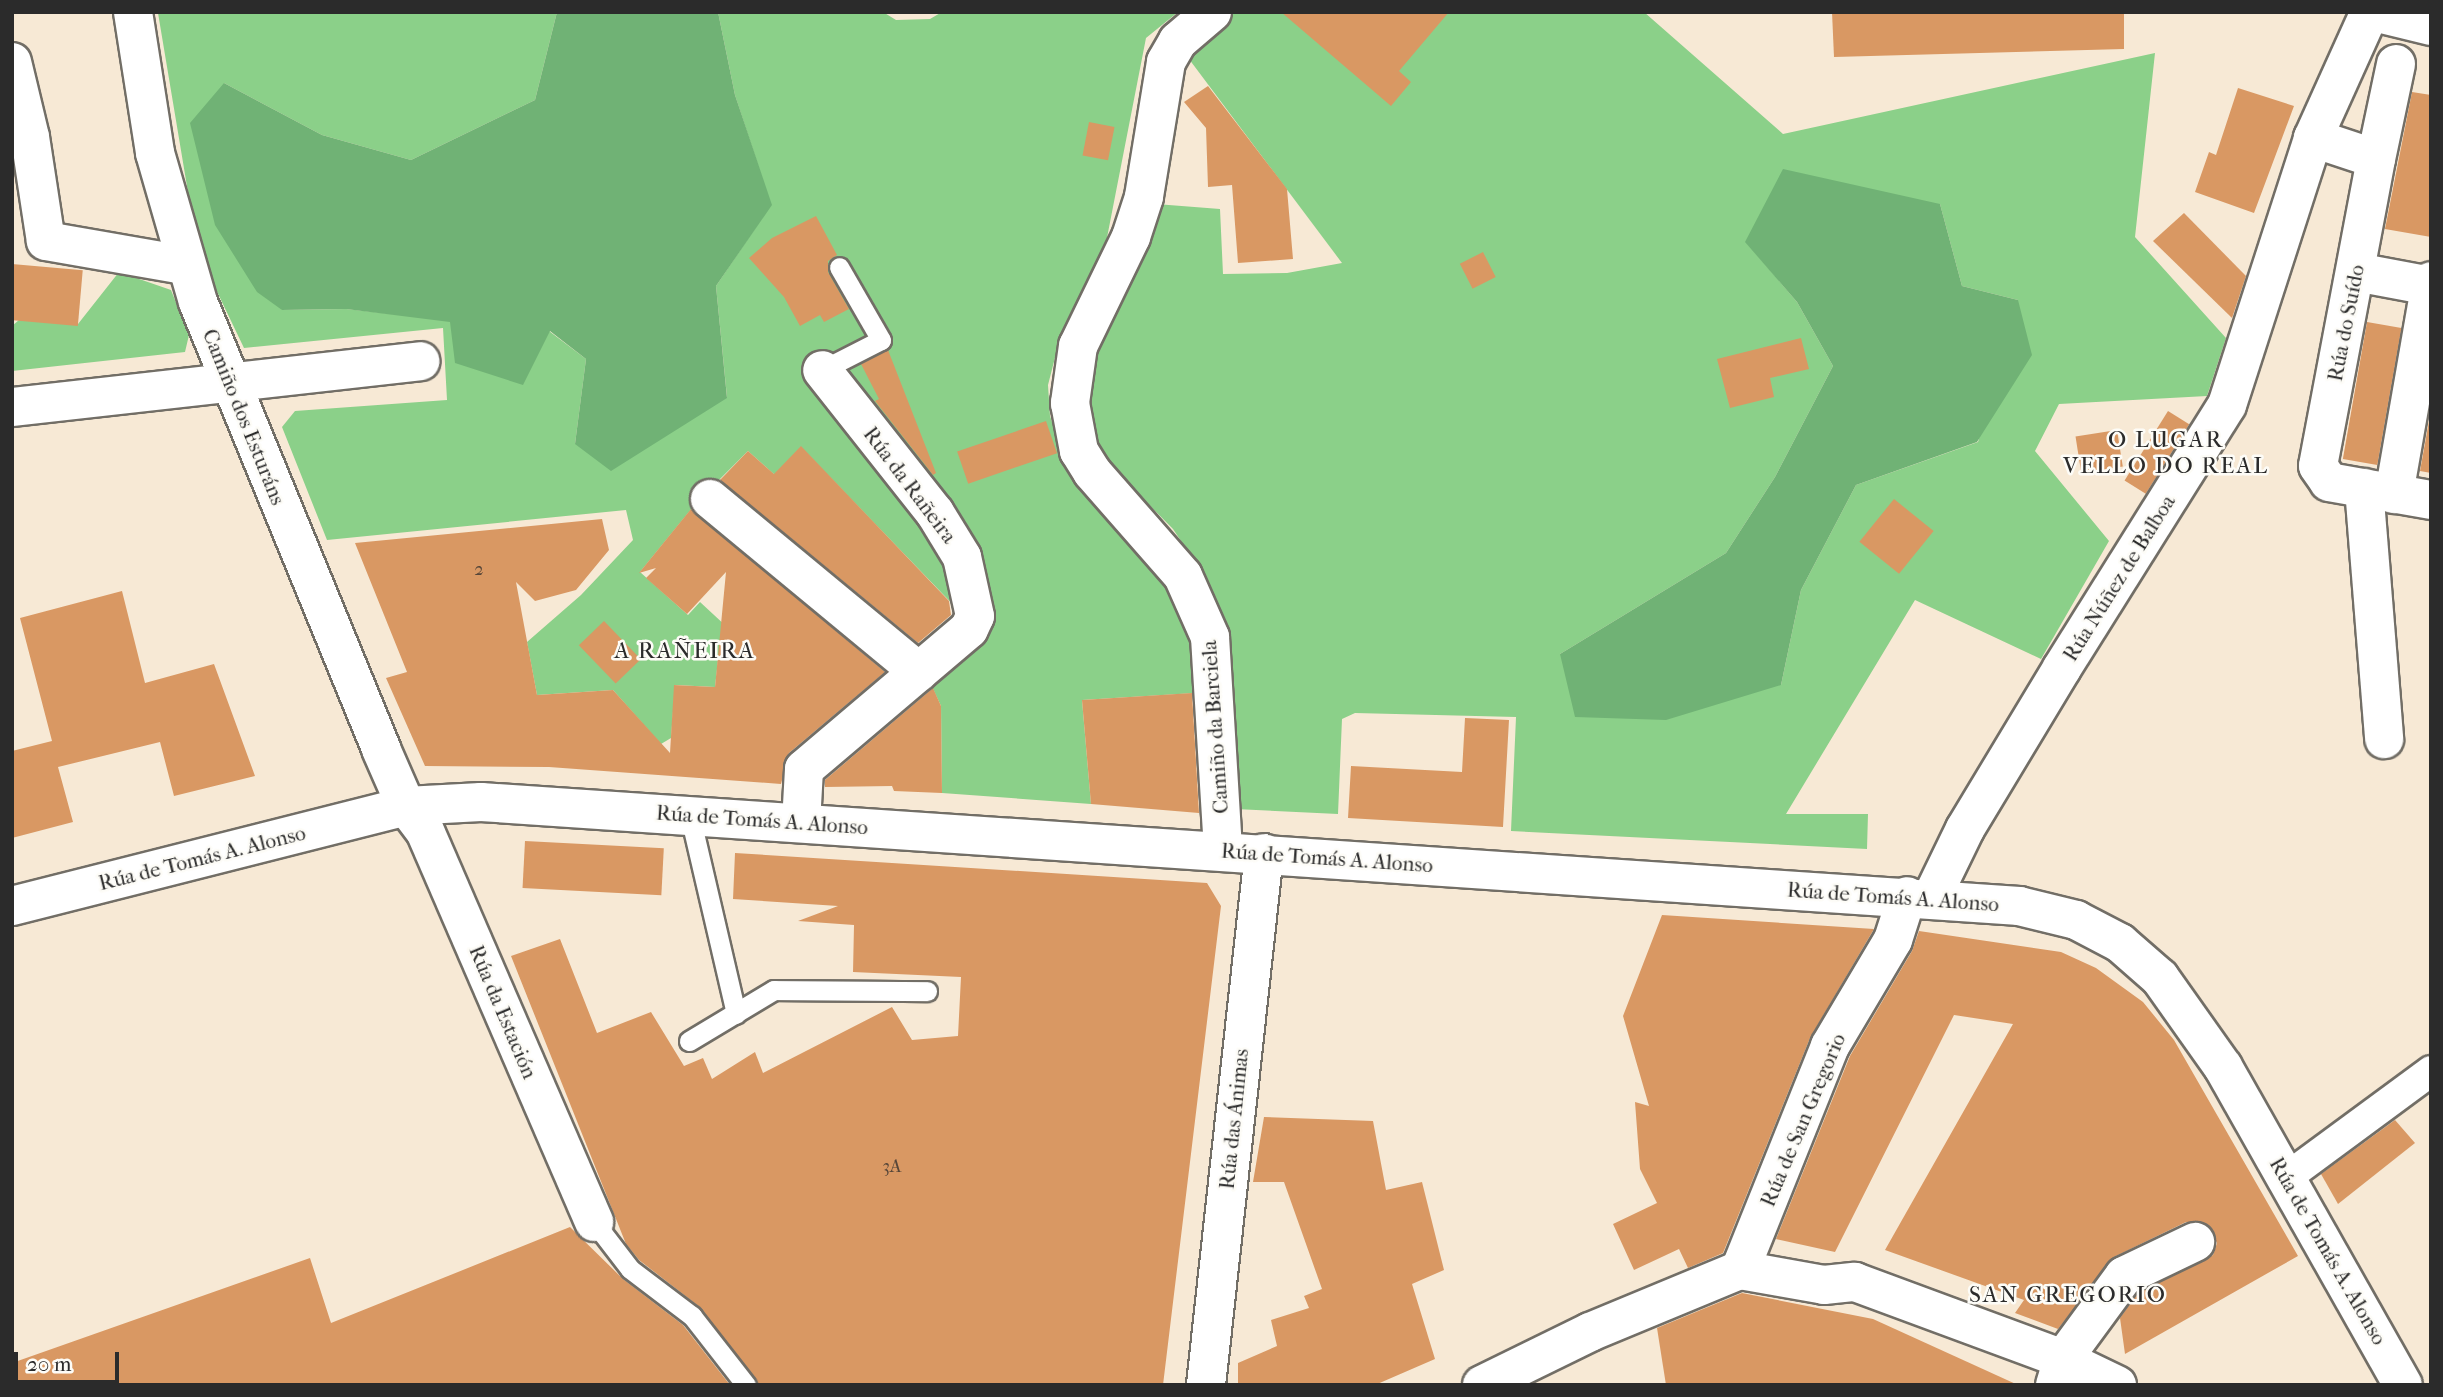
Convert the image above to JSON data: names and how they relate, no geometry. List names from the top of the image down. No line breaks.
{"streets":{"street":["Rúa do Suído","Camiño dos Esturáns","Rúa da Rañeira","Rúa Núñez de Balboa","Camiño da Barciela","Rúa de Tomás A. Alonso","Rúa da Estación","Rúa das Ánimas","Rúa de San Gregorio"]},"crossings":[["Camiño dos Esturáns","Rúa de Tomás A. Alonso"],["Camiño dos Esturáns","Rúa da Estación"],["Rúa da Rañeira","Rúa de Tomás A. Alonso"],["Rúa Núñez de Balboa","Rúa de Tomás A. Alonso"],["Rúa Núñez de Balboa","Rúa de San Gregorio"],["Camiño da Barciela","Rúa de Tomás A. Alonso"],["Rúa de Tomás A. Alonso","Rúa da Estación"],["Rúa de Tomás A. Alonso","Rúa das Ánimas"],["Rúa de Tomás A. Alonso","Rúa de San Gregorio"]],"districts":["O LUGAR VELLO DO REAL","A RAÑEIRA","SAN GREGORIO"],"house_numbers":["2","3A"],"scale_bar":"20 m"}
